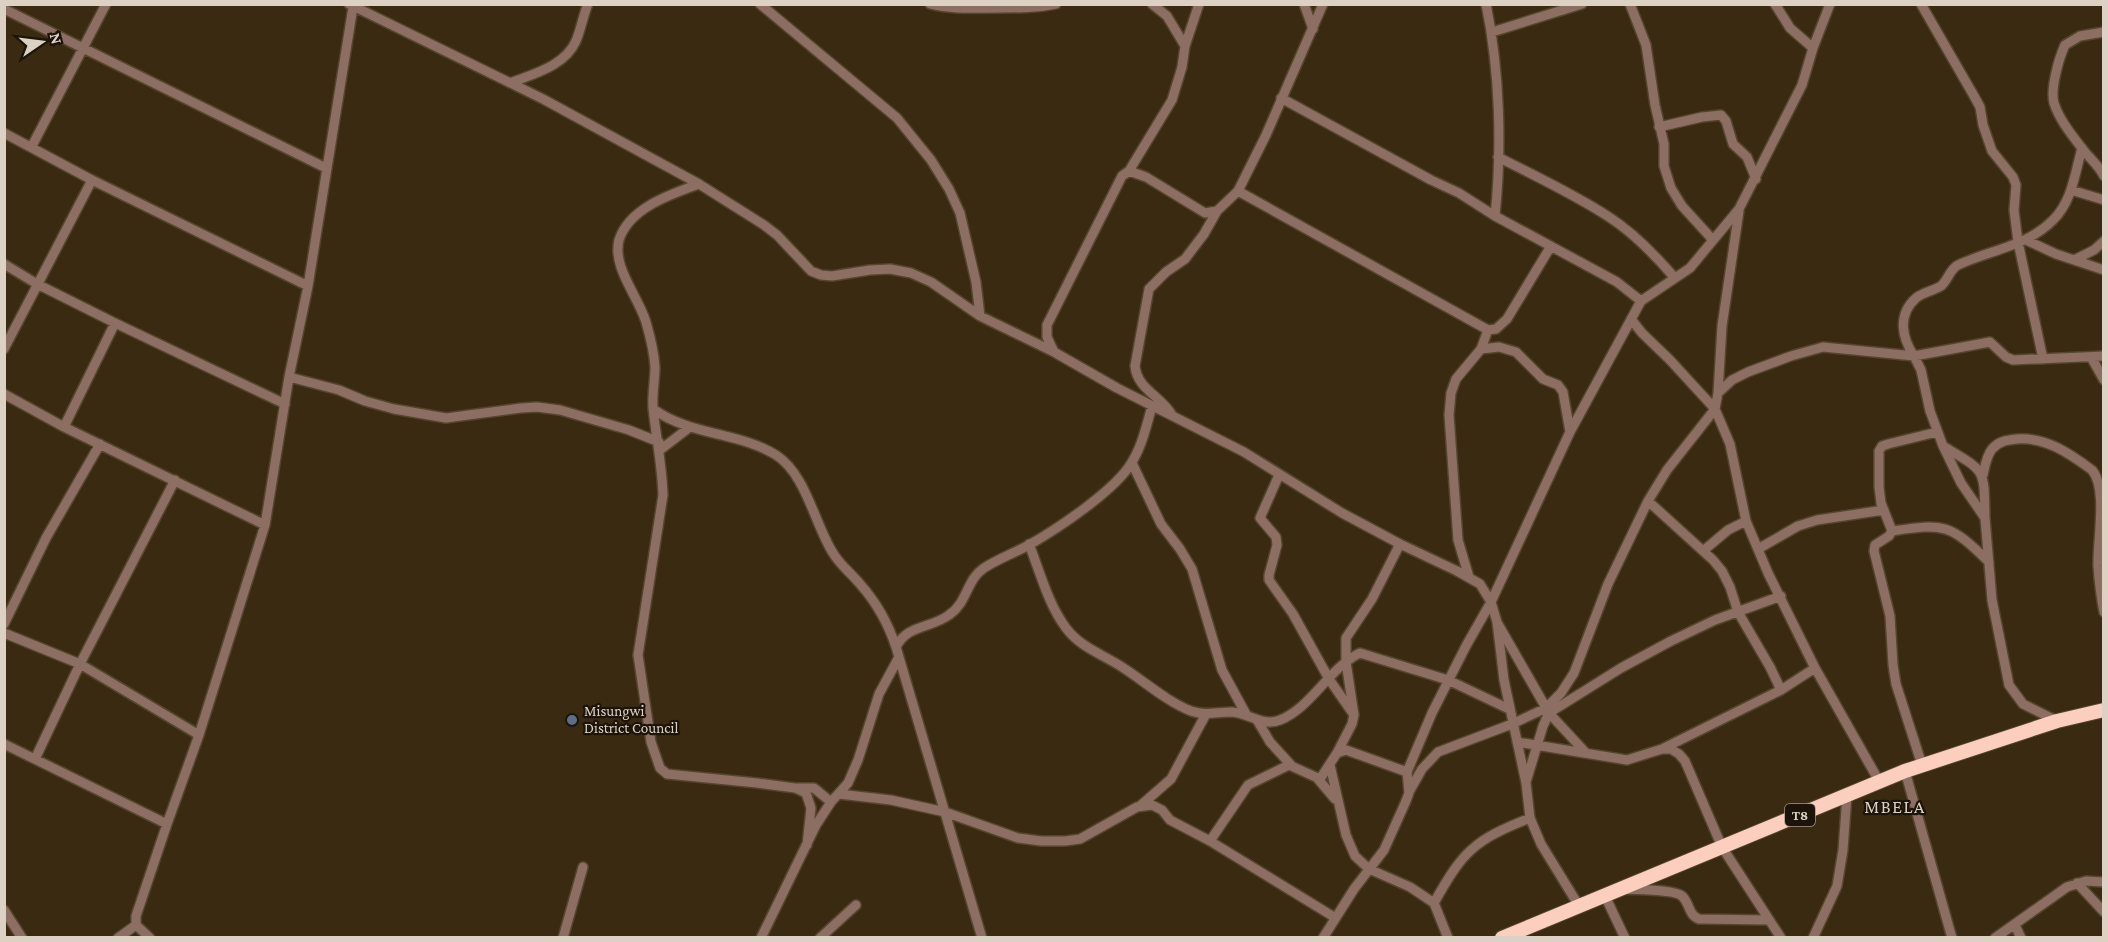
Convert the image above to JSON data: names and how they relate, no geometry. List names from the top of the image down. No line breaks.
{"streets":{"highway":["T8"]},"districts":["MBELA"],"places":["Misungwi District Council"],"north":"right"}
